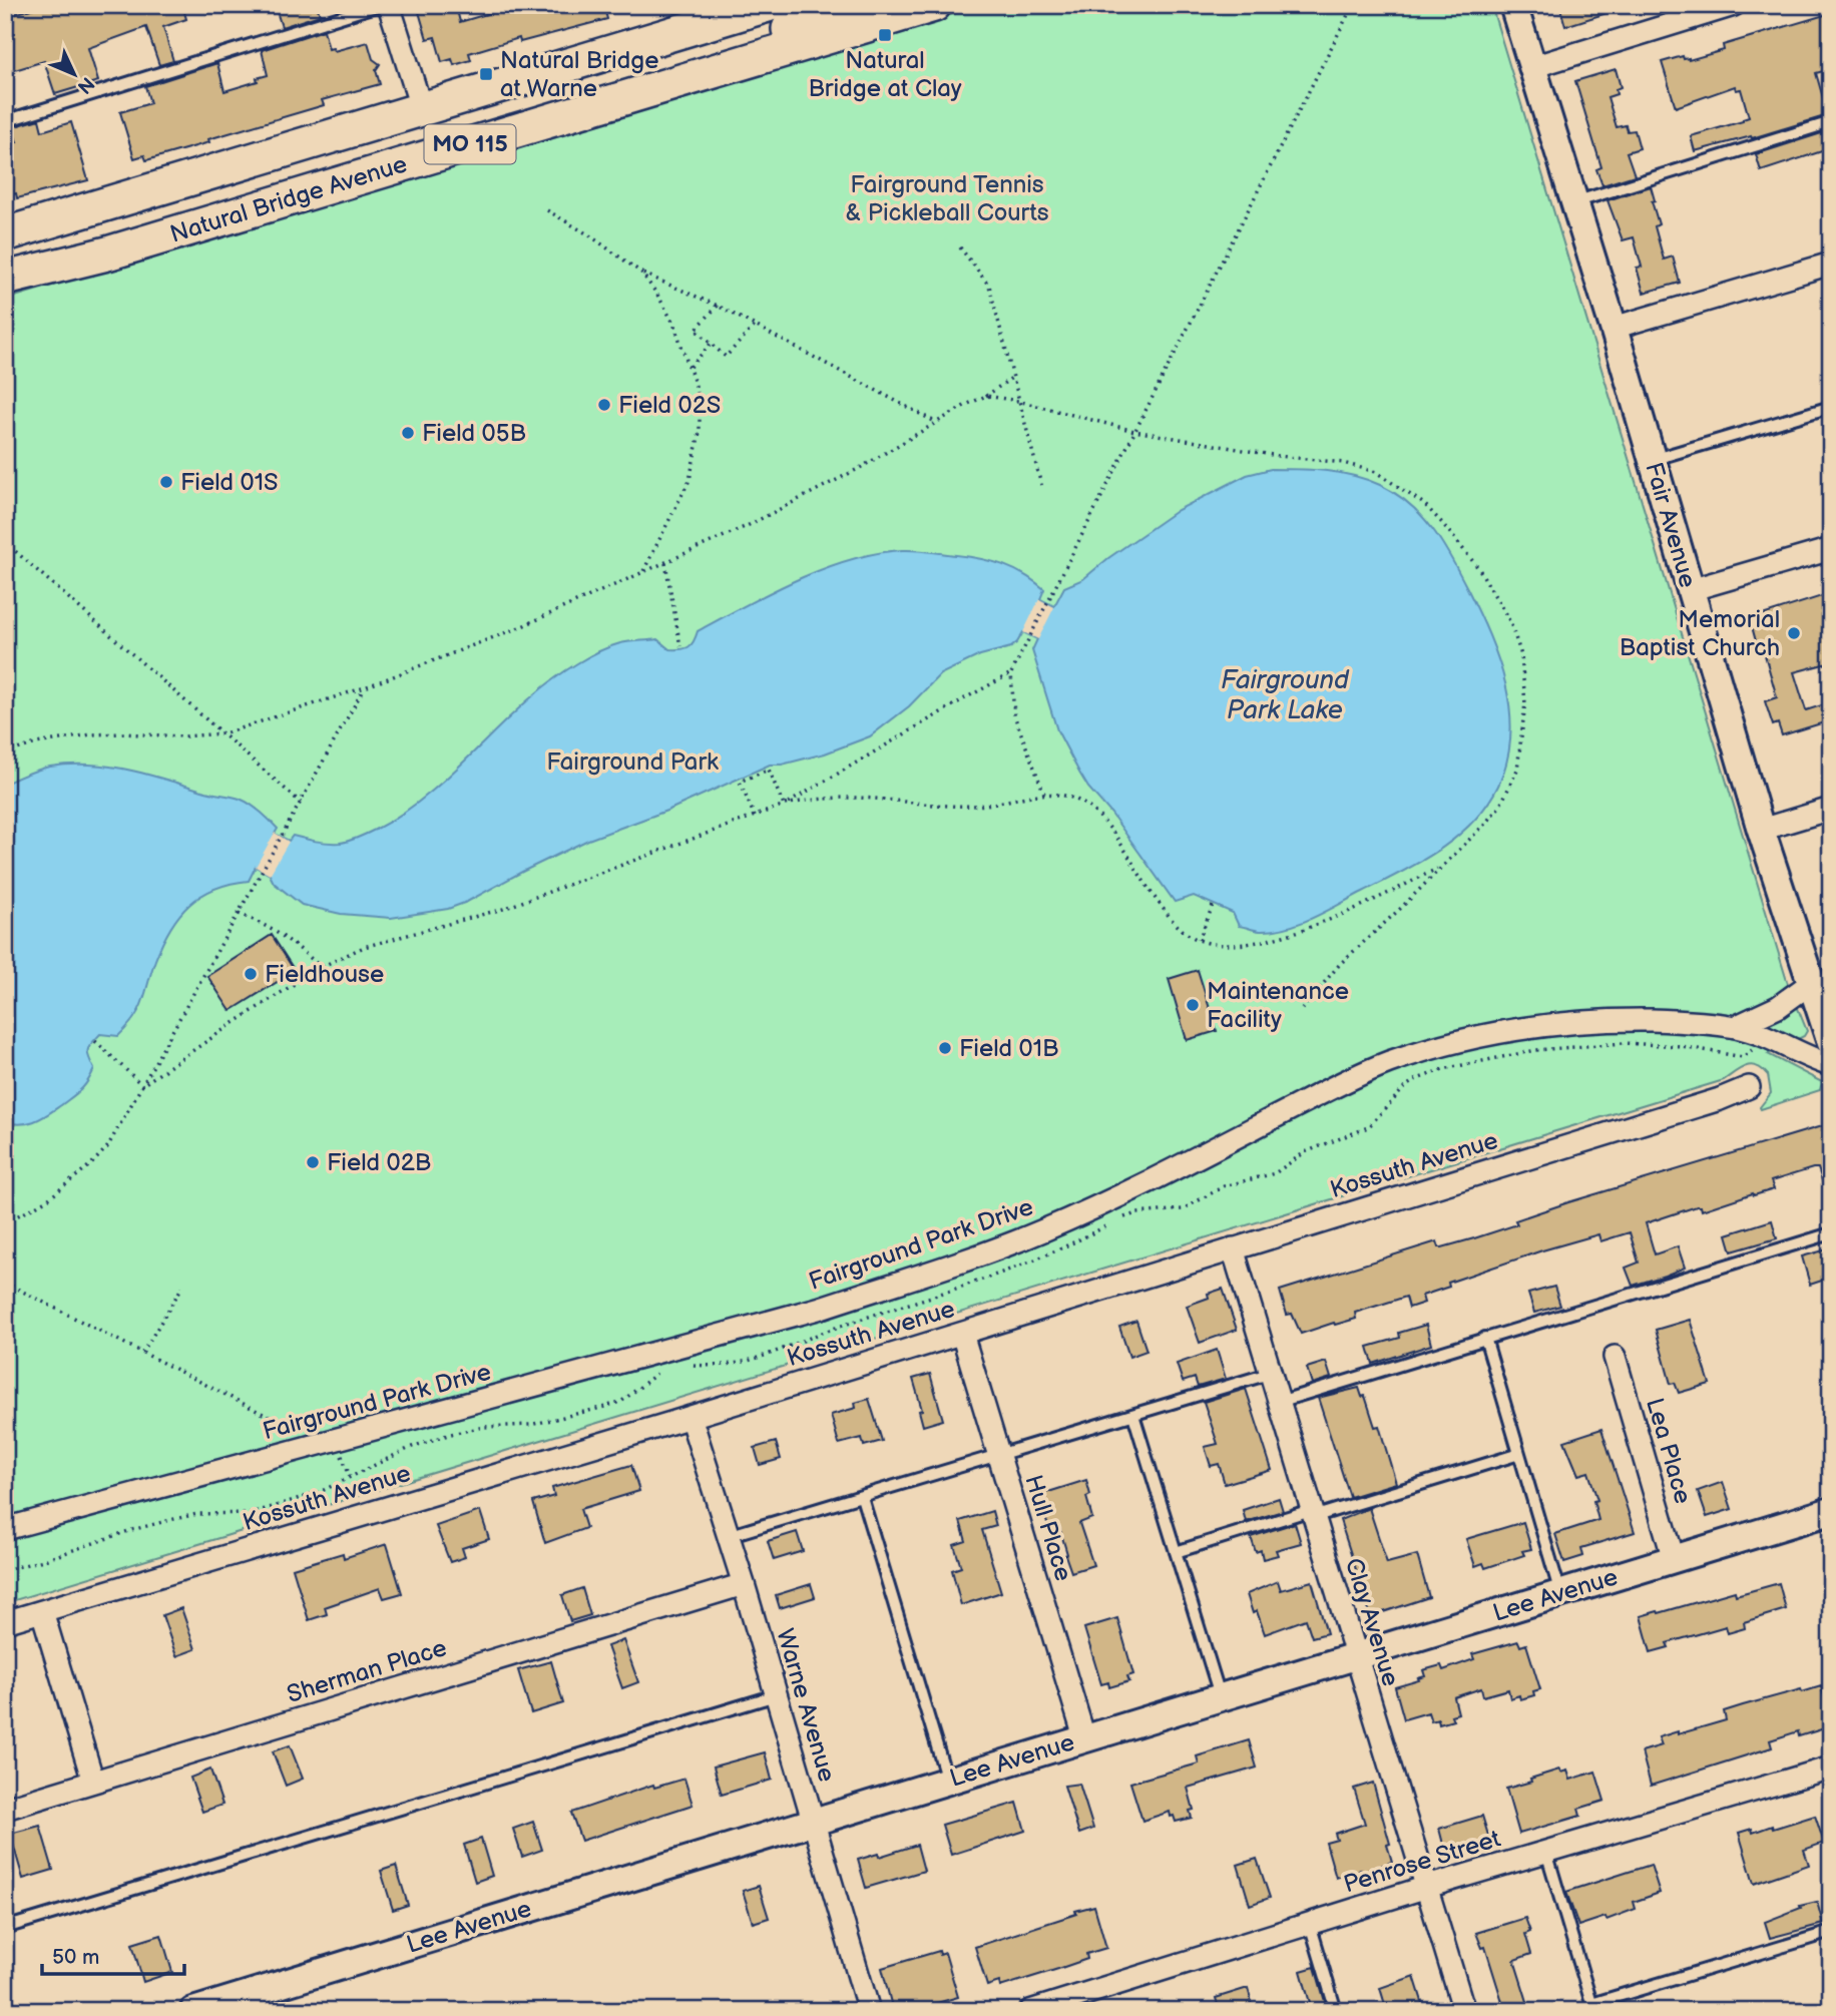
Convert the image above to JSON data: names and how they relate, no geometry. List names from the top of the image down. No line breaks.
{"streets":{"main road":["MO 115","Natural Bridge Avenue"],"street":["Fair Avenue","Kossuth Avenue","Fairground Park Drive","Lea Place","Hull Place","Lee Avenue","Clay Avenue","Sherman Place","Warne Avenue","Penrose Street"]},"crossings":[["Kossuth Avenue","Hull Place"],["Kossuth Avenue","Clay Avenue"],["Kossuth Avenue","Warne Avenue"],["Lea Place","Lee Avenue"],["Hull Place","Lee Avenue"],["Lee Avenue","Clay Avenue"],["Lee Avenue","Warne Avenue"],["Clay Avenue","Penrose Street"],["Sherman Place","Warne Avenue"]],"water":["Fairground Park Lake"],"parks":["Fairground Tennis & Pickleball Courts","Fairground Park"],"places":{"transit":["Natural Bridge at Clay","Natural Bridge at Warne"],"other":["Field 02S","Field 05B","Field 01S","Memorial Baptist Church","Fieldhouse","Maintenance Facility","Field 01B","Field 02B"]},"scale_bar":"50 m","north":"bottom right"}
